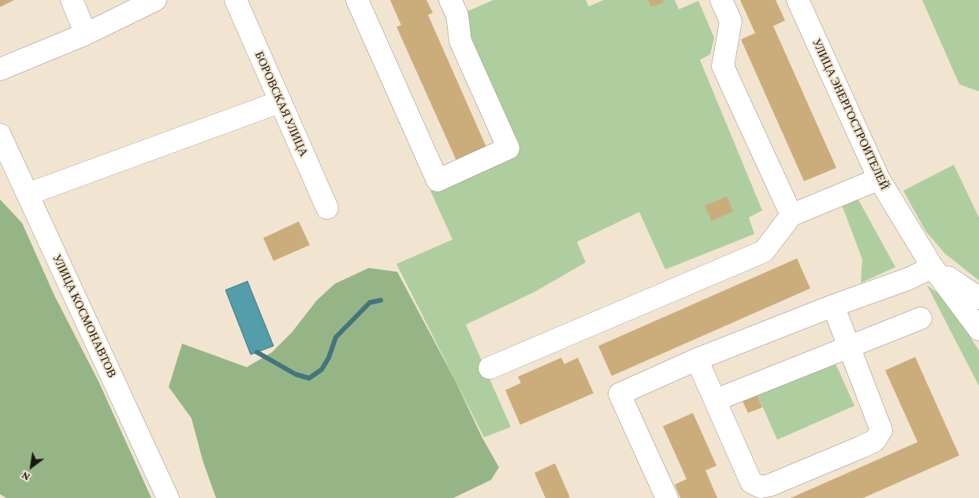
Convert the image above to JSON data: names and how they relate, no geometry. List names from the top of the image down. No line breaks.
{"streets":{"street":["БОРОВСКАЯ УЛИЦА","УЛИЦА ЭНЕРГОСТРОИТЕЛЕЙ","УЛИЦА КОСМОНАВТОВ"]},"north":"bottom left"}
